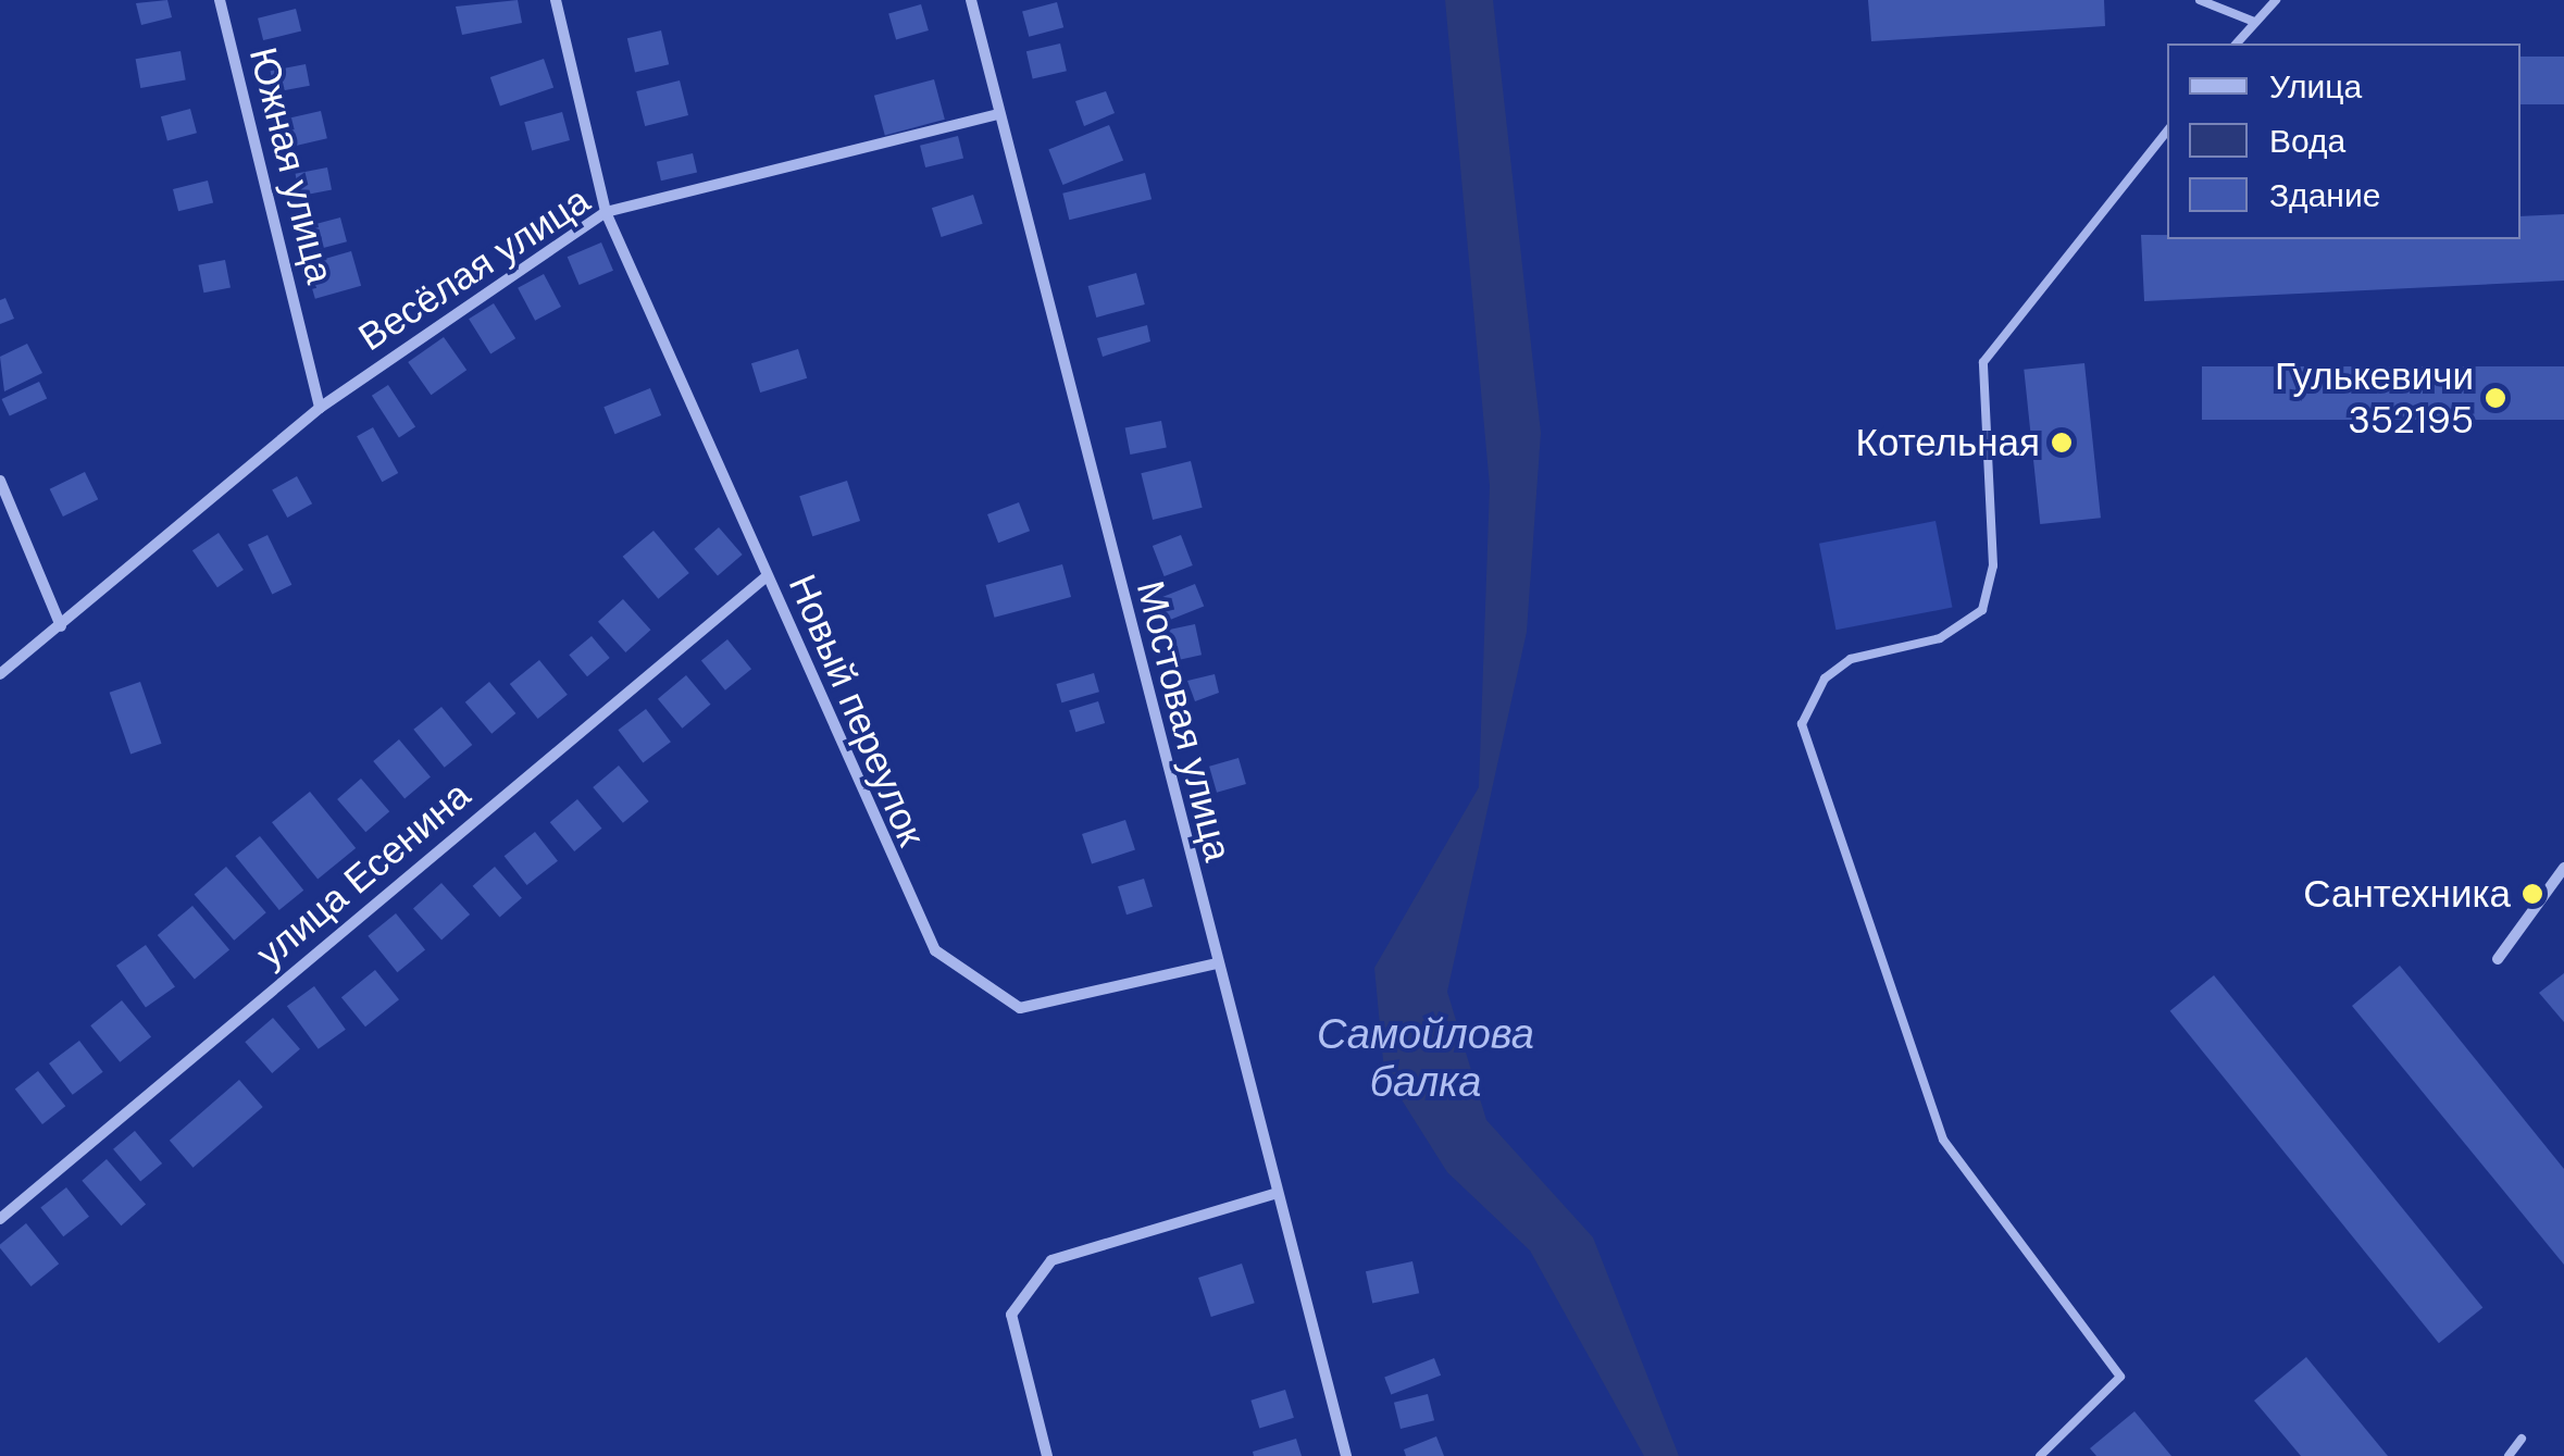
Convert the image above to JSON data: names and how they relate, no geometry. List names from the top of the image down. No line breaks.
{"streets":{"street":["Южная улица","Весёлая улица","Новый переулок","Мостовая улица","улица Есенина"]},"crossings":[["Южная улица","Весёлая улица"],["Весёлая улица","Новый переулок"],["Весёлая улица","Мостовая улица"],["Новый переулок","Мостовая улица"],["Новый переулок","улица Есенина"]],"water":["Самойлова балка"],"places":["Гулькевичи 352195","Котельная","Сантехника"],"legend":["Улица","Вода","Здание"]}
